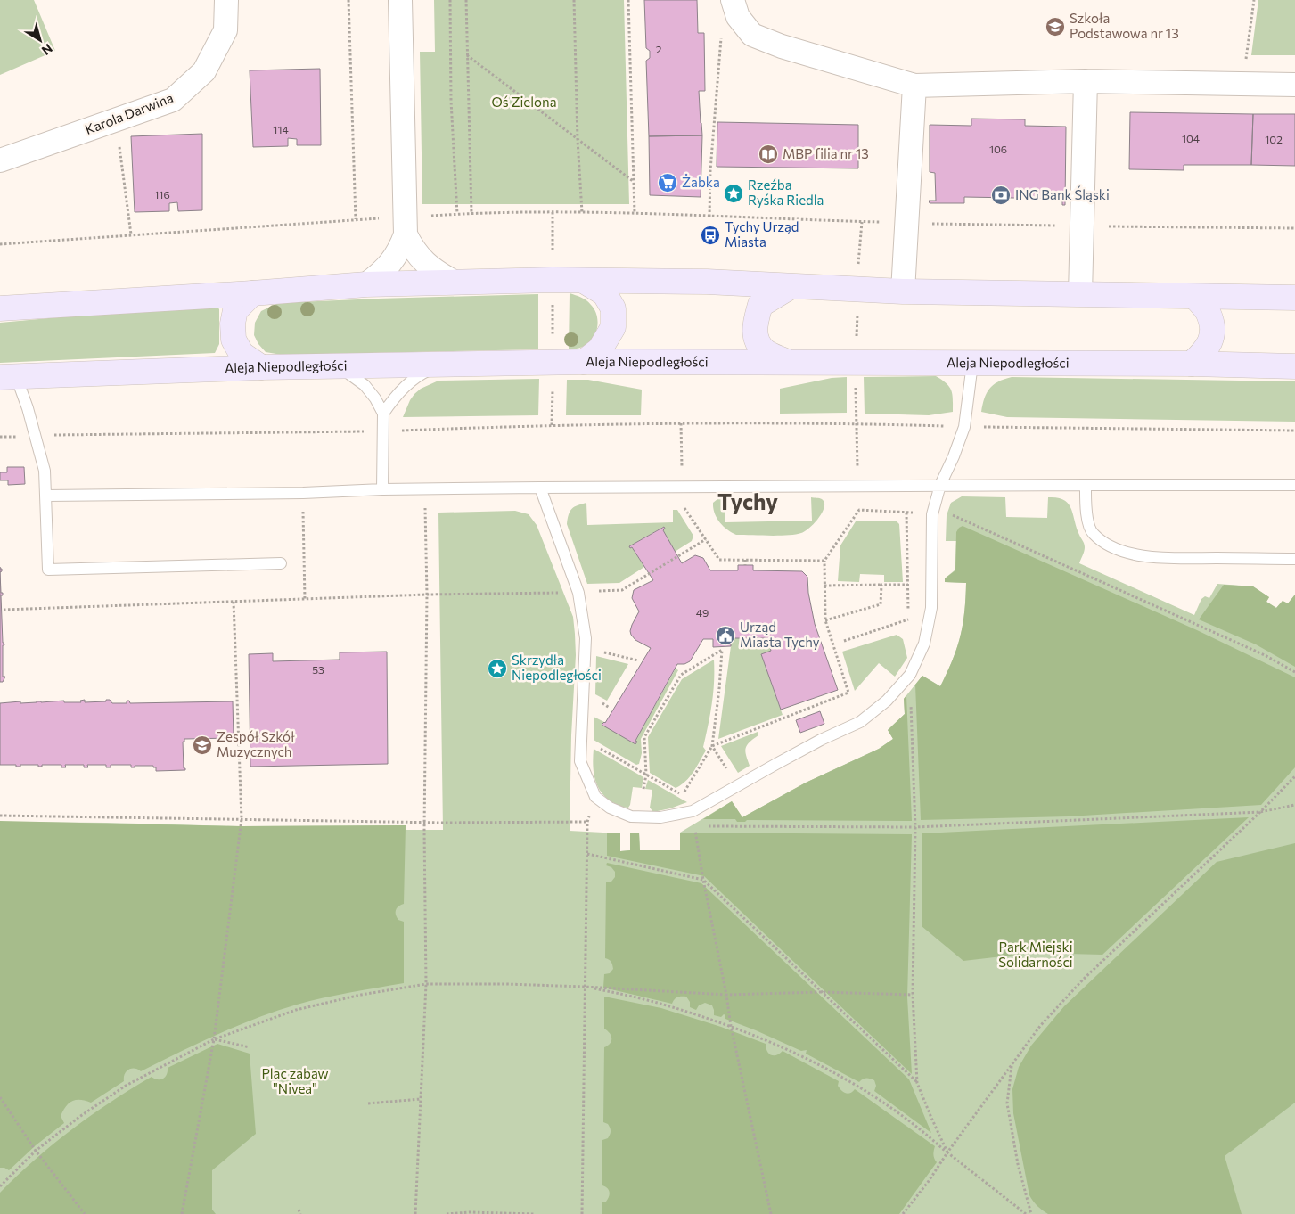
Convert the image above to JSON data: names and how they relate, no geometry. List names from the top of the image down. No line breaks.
{"streets":{"street":["Karola Darwina","Aleja Niepodległości"]},"districts":["Tychy"],"parks":["Oś Zielona","Park Miejski Solidarności","Plac zabaw \"Nivea\""],"places":{"school or university":["Szkoła Podstawowa nr 13","Zespół Szkół Muzycznych"],"library":["MBP filia nr 13"],"supermarket":["Żabka"],"place":["Rzeźba Ryśka Riedla","Skrzydła Niepodległości"],"bank":["ING Bank Śląski"],"bus stop":["Tychy Urząd Miasta"],"public building":["Urząd Miasta Tychy"]},"house_numbers":["2","114","104","102","106","116","49","53"],"north":"bottom right"}
